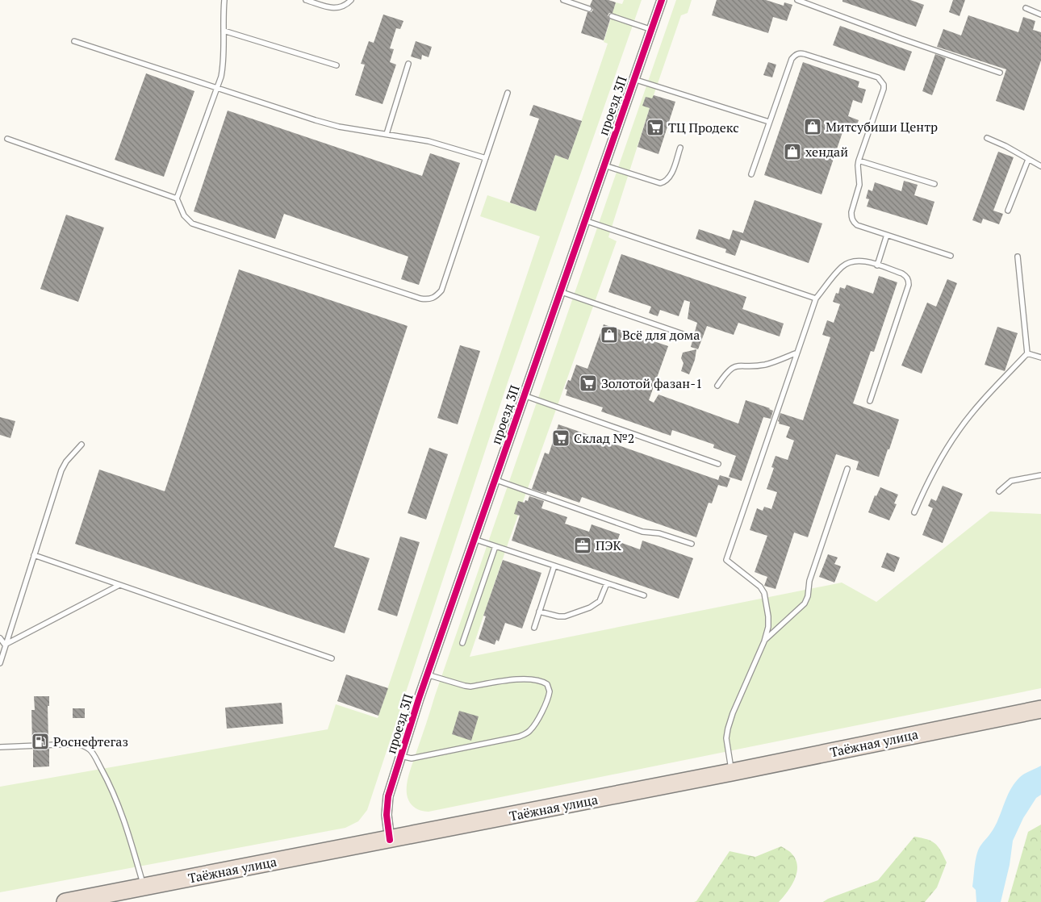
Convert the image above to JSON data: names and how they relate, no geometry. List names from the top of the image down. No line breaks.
{"streets":{"highway":["Таёжная улица"],"street":["проезд 3П"]},"crossings":[["проезд 3П","Таёжная улица"]],"places":{"shop":["Митсубиши Центр","хендай","Всё для дома"],"supermarket":["ТЦ Продекс","Золотой фазан-1","Склад №2"],"office":["ПЭК"],"fuel station":["Роснефтегаз"]}}
